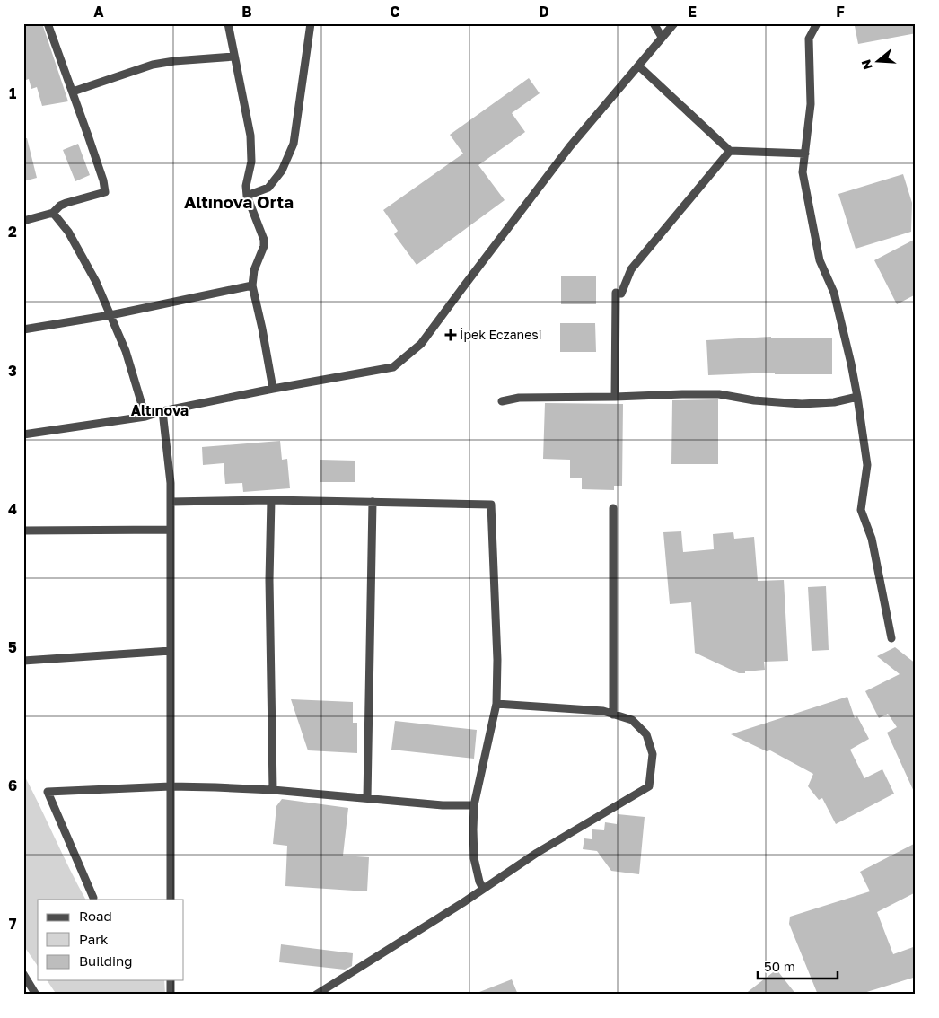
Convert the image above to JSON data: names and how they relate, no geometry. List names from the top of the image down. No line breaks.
{"districts":["Altınova Orta","Altınova"],"places":{"health":["İpek Eczanesi"]},"legend":["Road","Park","Building"],"scale_bar":"50 m","north":"left","grid":{"columns":["A","B","C","D","E","F"],"rows":["1","2","3","4","5","6","7"]}}
